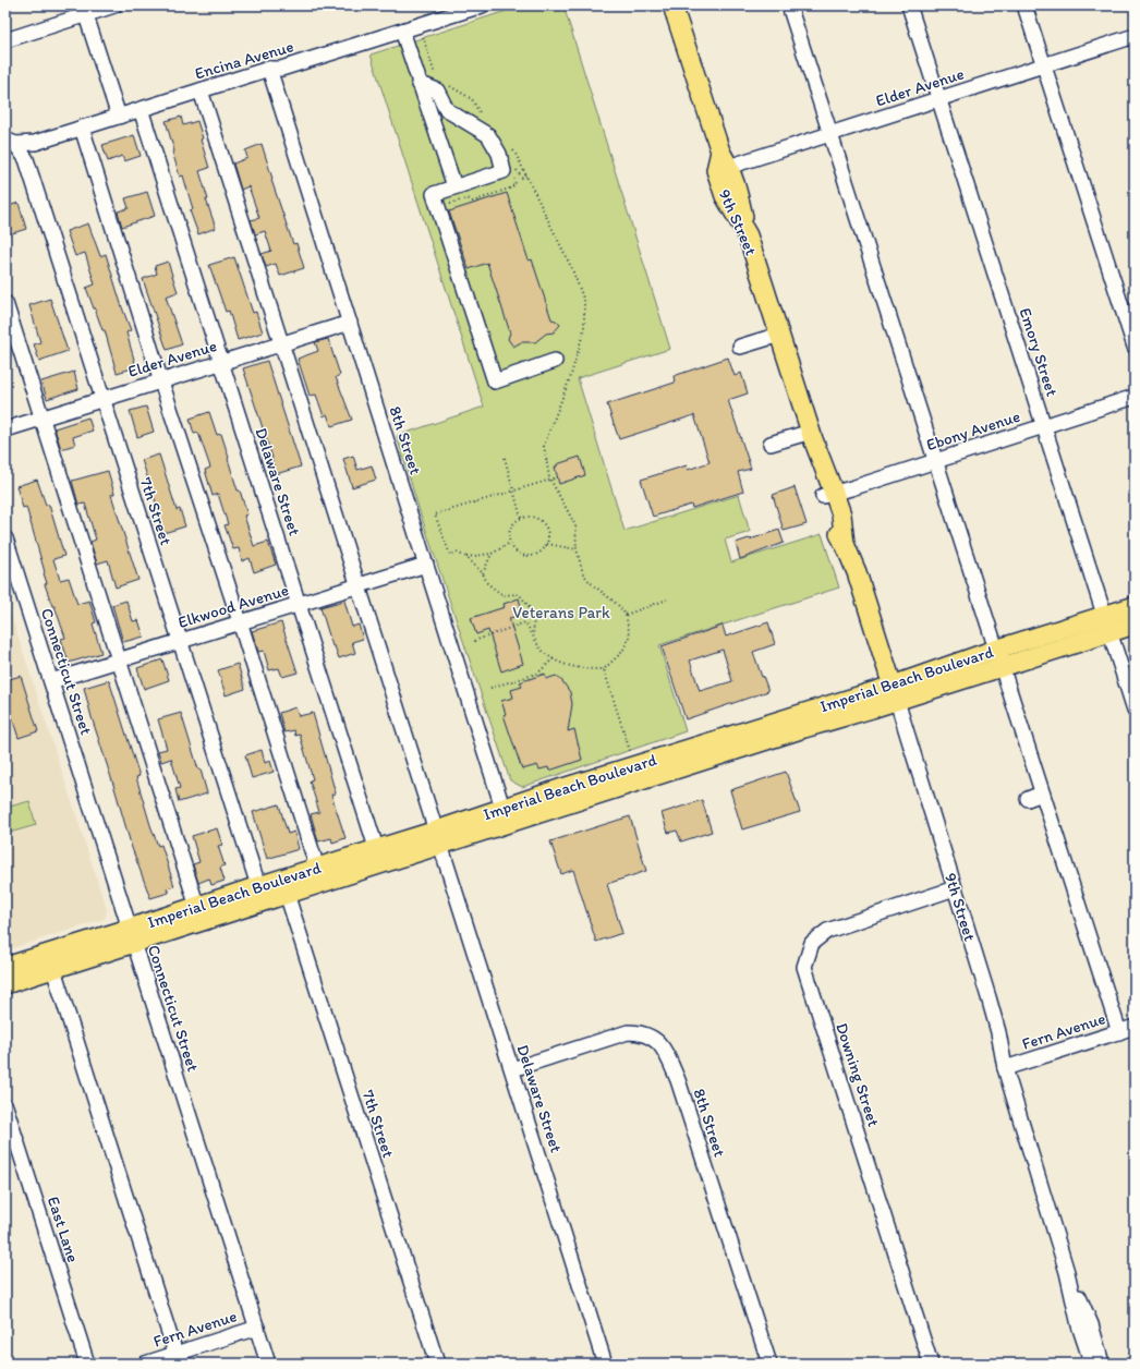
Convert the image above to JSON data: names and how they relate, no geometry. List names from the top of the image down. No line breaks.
{"streets":{"main road":["9th Street","Imperial Beach Boulevard"],"street":["Encina Avenue","Elder Avenue","Emory Street","Ebony Avenue","8th Street","Delaware Street","7th Street","Elkwood Avenue","Connecticut Street","Fern Avenue","Downing Street","East Lane"]},"crossings":[["Encina Avenue","8th Street"],["Encina Avenue","Delaware Street"],["Encina Avenue","7th Street"],["Elder Avenue","9th Street"],["Elder Avenue","Emory Street"],["Elder Avenue","8th Street"],["Elder Avenue","Delaware Street"],["Elder Avenue","7th Street"],["9th Street","Ebony Avenue"],["9th Street","Imperial Beach Boulevard"],["9th Street","Fern Avenue"],["9th Street","Downing Street"],["Emory Street","Ebony Avenue"],["Emory Street","Imperial Beach Boulevard"],["8th Street","Delaware Street"],["8th Street","Elkwood Avenue"],["8th Street","Imperial Beach Boulevard"],["Delaware Street","Elkwood Avenue"],["Delaware Street","Imperial Beach Boulevard"],["7th Street","Elkwood Avenue"],["7th Street","Imperial Beach Boulevard"],["Elkwood Avenue","Connecticut Street"],["Connecticut Street","Imperial Beach Boulevard"],["Connecticut Street","Fern Avenue"]],"parks":["Veterans Park"]}
